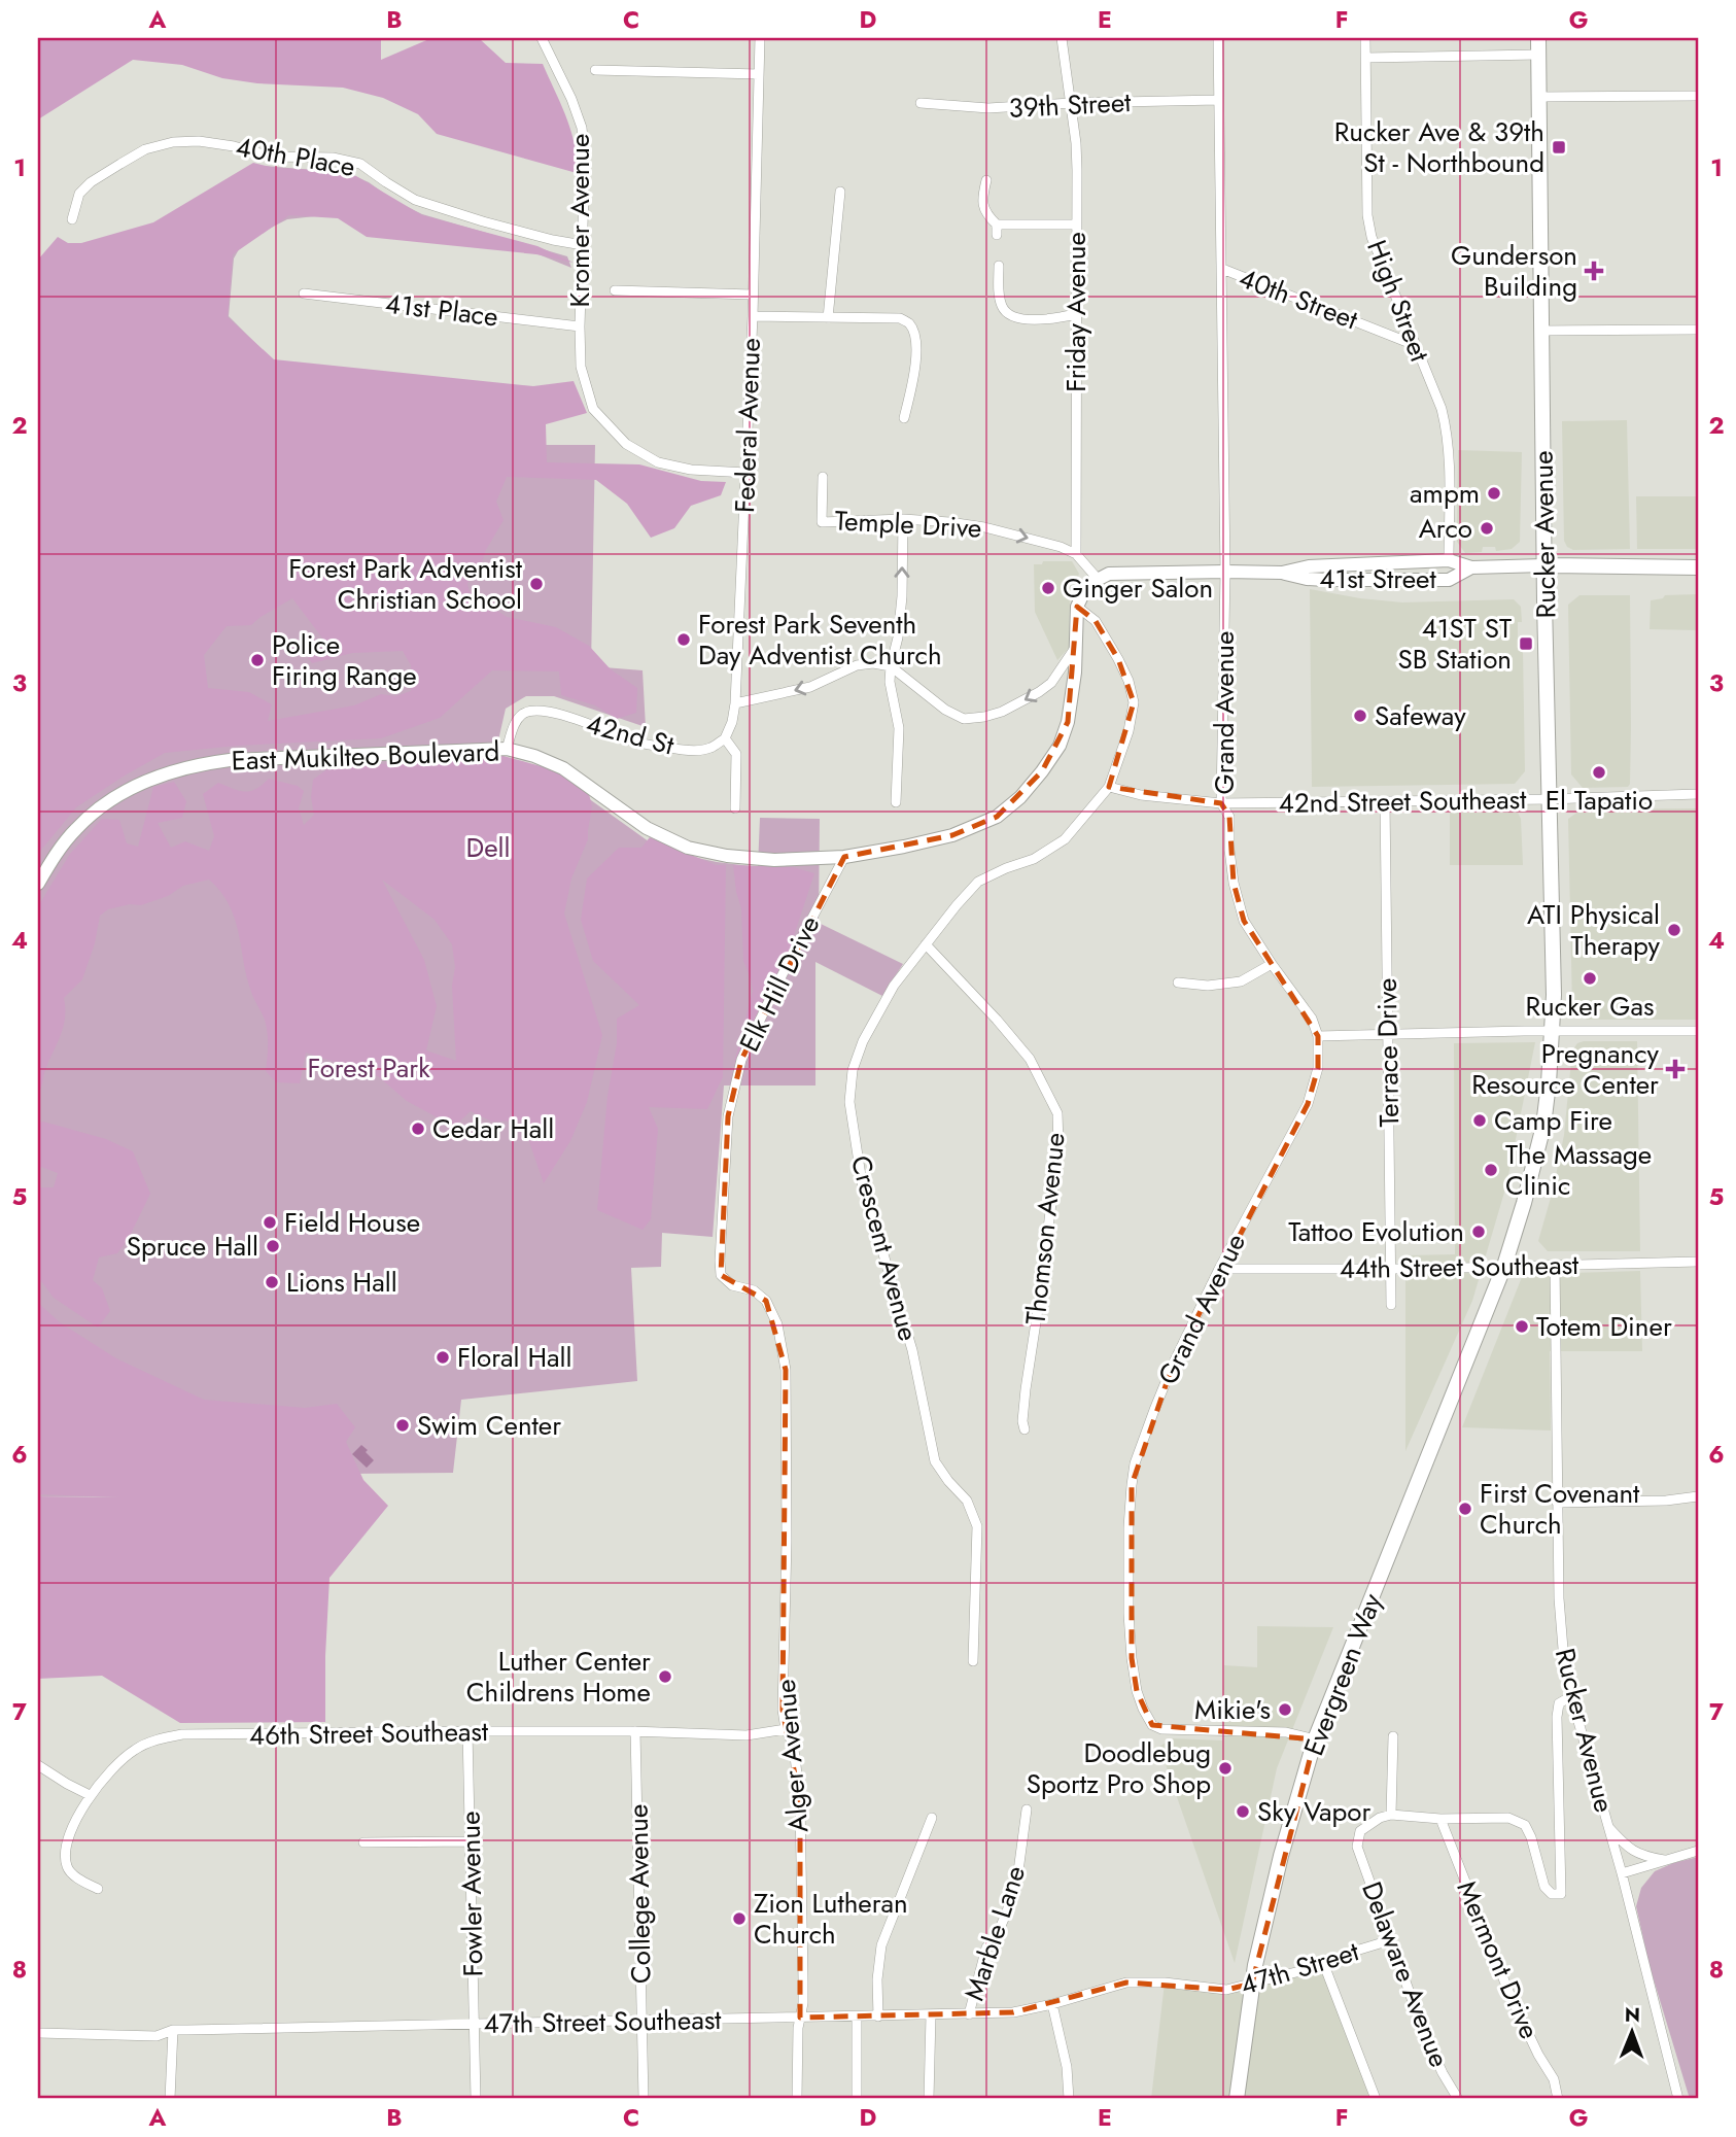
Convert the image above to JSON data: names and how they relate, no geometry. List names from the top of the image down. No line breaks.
{"streets":{"main road":["Rucker Avenue","41st Street","East Mukilteo Boulevard","Evergreen Way"],"street":["39th Street","40th Place","Kromer Avenue","40th Street","High Street","41st Place","Friday Avenue","Federal Avenue","Temple Drive","Grand Avenue","42nd St","42nd Street Southeast","Elk Hill Drive","Terrace Drive","Thomson Avenue","Crescent Avenue","44th Street Southeast","46th Street Southeast","Alger Avenue","Fowler Avenue","College Avenue","Marble Lane","Mermont Drive","47th Street","Delaware Avenue","47th Street Southeast"]},"crossings":[["39th Street","Friday Avenue"],["39th Street","Grand Avenue"],["40th Place","Kromer Avenue"],["Kromer Avenue","41st Place"],["Kromer Avenue","Federal Avenue"],["40th Street","High Street"],["40th Street","Grand Avenue"],["High Street","41st Street"],["Friday Avenue","Temple Drive"],["Federal Avenue","42nd St"],["Rucker Avenue","41st Street"],["Rucker Avenue","42nd Street Southeast"],["Rucker Avenue","44th Street Southeast"],["Rucker Avenue","Evergreen Way"],["41st Street","Grand Avenue"],["Grand Avenue","42nd Street Southeast"],["Grand Avenue","44th Street Southeast"],["Grand Avenue","Evergreen Way"],["42nd St","East Mukilteo Boulevard"],["East Mukilteo Boulevard","Elk Hill Drive"],["East Mukilteo Boulevard","Crescent Avenue"],["42nd Street Southeast","Terrace Drive"],["42nd Street Southeast","Crescent Avenue"],["Elk Hill Drive","Alger Avenue"],["Terrace Drive","44th Street Southeast"],["Thomson Avenue","Crescent Avenue"],["44th Street Southeast","Evergreen Way"],["Evergreen Way","47th Street"],["46th Street Southeast","Alger Avenue"],["46th Street Southeast","Fowler Avenue"],["46th Street Southeast","College Avenue"],["Alger Avenue","47th Street Southeast"],["Fowler Avenue","47th Street Southeast"],["College Avenue","47th Street Southeast"],["Marble Lane","47th Street Southeast"],["47th Street","Delaware Avenue"],["47th Street","47th Street Southeast"]],"one_way":["Temple Drive"],"parks":["Dell","Forest Park"],"places":{"transit":["Rucker Ave & 39th St - Northbound","41ST ST SB Station"],"health":["Gunderson Building","Pregnancy Resource Center"],"other":["ampm","Arco","Forest Park Adventist Christian School","Ginger Salon","Forest Park Seventh Day Adventist Church","Police Firing Range","Safeway","El Tapatio","ATI Physical Therapy","Rucker Gas","Camp Fire","Cedar Hall","The Massage Clinic","Field House","Tattoo Evolution","Spruce Hall","Lions Hall","Totem Diner","Floral Hall","Swim Center","First Covenant Church","Luther Center Childrens Home","Mikie's","Doodlebug Sportz Pro Shop","Sky Vapor","Zion Lutheran Church"]},"north":"top","grid":{"columns":["A","B","C","D","E","F","G"],"rows":["1","2","3","4","5","6","7","8"]}}
